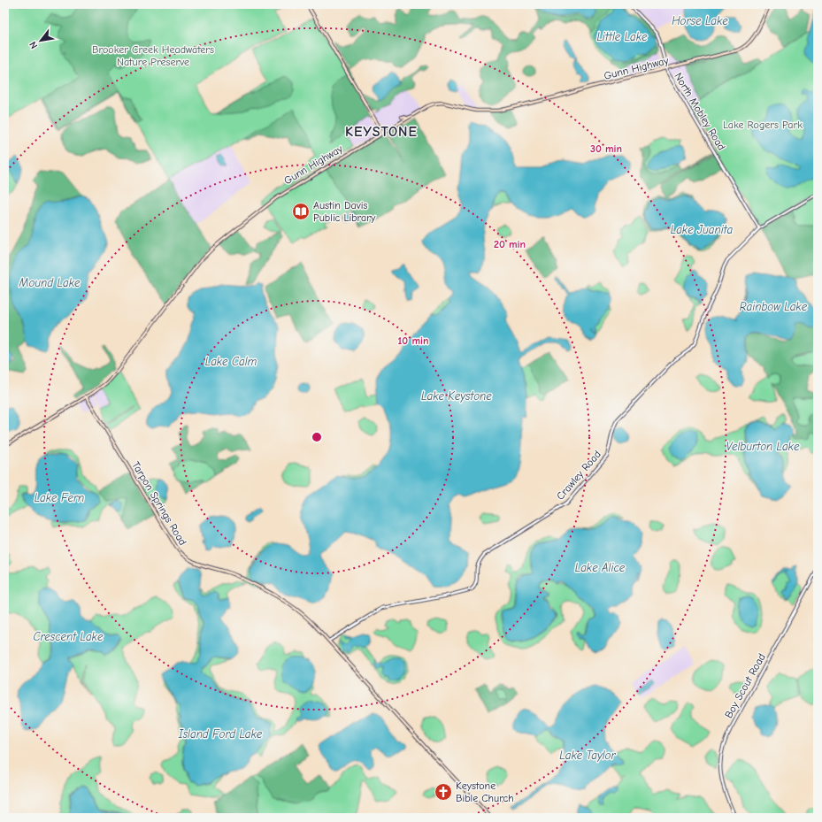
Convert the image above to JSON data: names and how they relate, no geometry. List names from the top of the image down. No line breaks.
{"streets":{"main road":["Gunn Highway","Tarpon Springs Road"],"street":["North Mobley Road","Crawley Road","Boy Scout Road"]},"crossings":[["Gunn Highway","North Mobley Road"],["Gunn Highway","Tarpon Springs Road"],["North Mobley Road","Crawley Road"],["Crawley Road","Tarpon Springs Road"]],"districts":["KEYSTONE"],"water":["Horse Lake","Little Lake","Lake Juanita","Mound Lake","Rainbow Lake","Lake Calm","Lake Keystone","Velburton Lake","Lake Fern","Lake Alice","Crescent Lake","Island Ford Lake","Lake Taylor"],"parks":["Brooker Creek Headwaters Nature Preserve","Lake Rogers Park"],"places":{"library":["Austin Davis Public Library"],"church":["Keystone Bible Church"]},"north":"bottom left","rings":["30 min","20 min","10 min"]}
